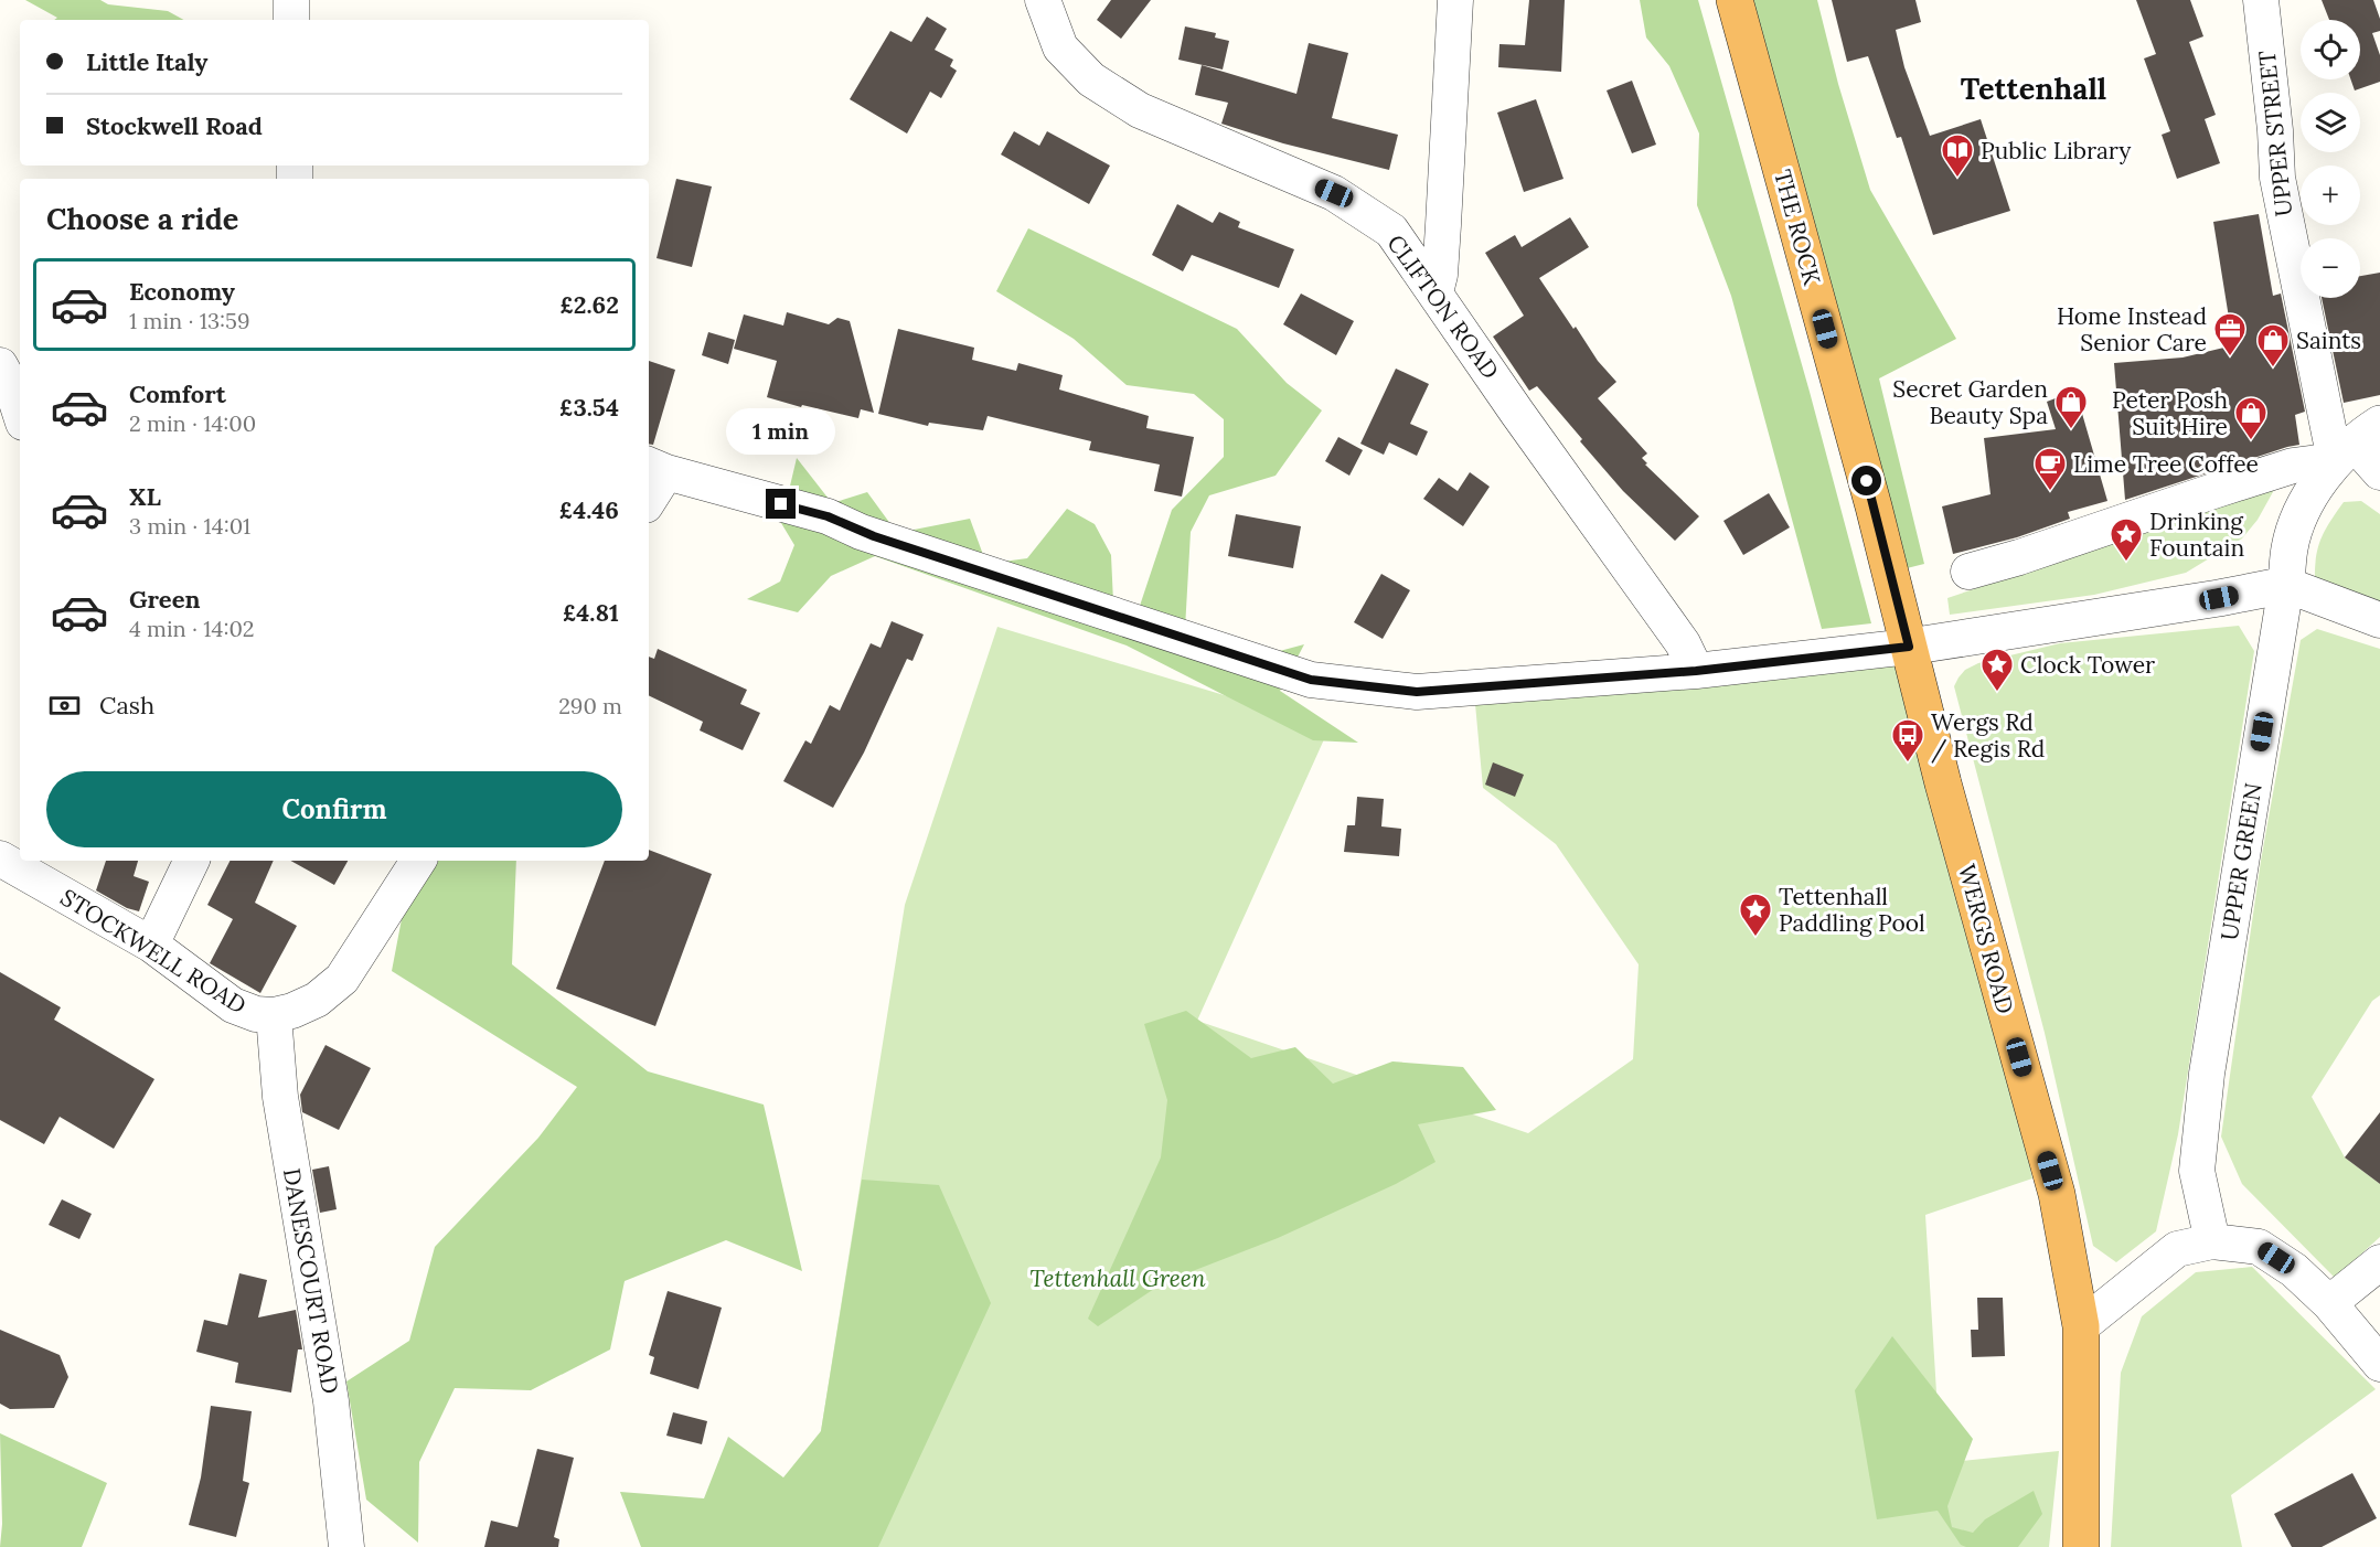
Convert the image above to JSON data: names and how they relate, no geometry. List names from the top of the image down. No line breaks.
{"streets":{"highway":["THE ROCK","WERGS ROAD"],"street":["UPPER STREET","CLIFTON ROAD","UPPER GREEN","STOCKWELL ROAD","DANESCOURT ROAD"]},"crossings":[["THE ROCK","WERGS ROAD"],["STOCKWELL ROAD","DANESCOURT ROAD"]],"districts":["Tettenhall"],"parks":["Tettenhall Green"],"places":{"library":["Public Library"],"office":["Home Instead Senior Care"],"shop":["Saints","Secret Garden Beauty Spa","Peter Posh Suit Hire"],"cafe":["Lime Tree Coffee"],"place":["Drinking Fountain","Clock Tower","Tettenhall Paddling Pool"],"bus stop":["Wergs Rd / Regis Rd"]},"page":{"map_buttons":["+","−"],"banner":["Little Italy","Stockwell Road"],"heading":"Choose a ride","list":[{"name":"Economy","note":"1 min · 13:59","value":"£2.62"},{"name":"Comfort","note":"2 min · 14:00","value":"£3.54"},{"name":"XL","note":"3 min · 14:01","value":"£4.46"},{"name":"Green","note":"4 min · 14:02","value":"£4.81"}],"bubble":"1 min","pay":["Cash","290 m"],"buttons":"Confirm"}}
